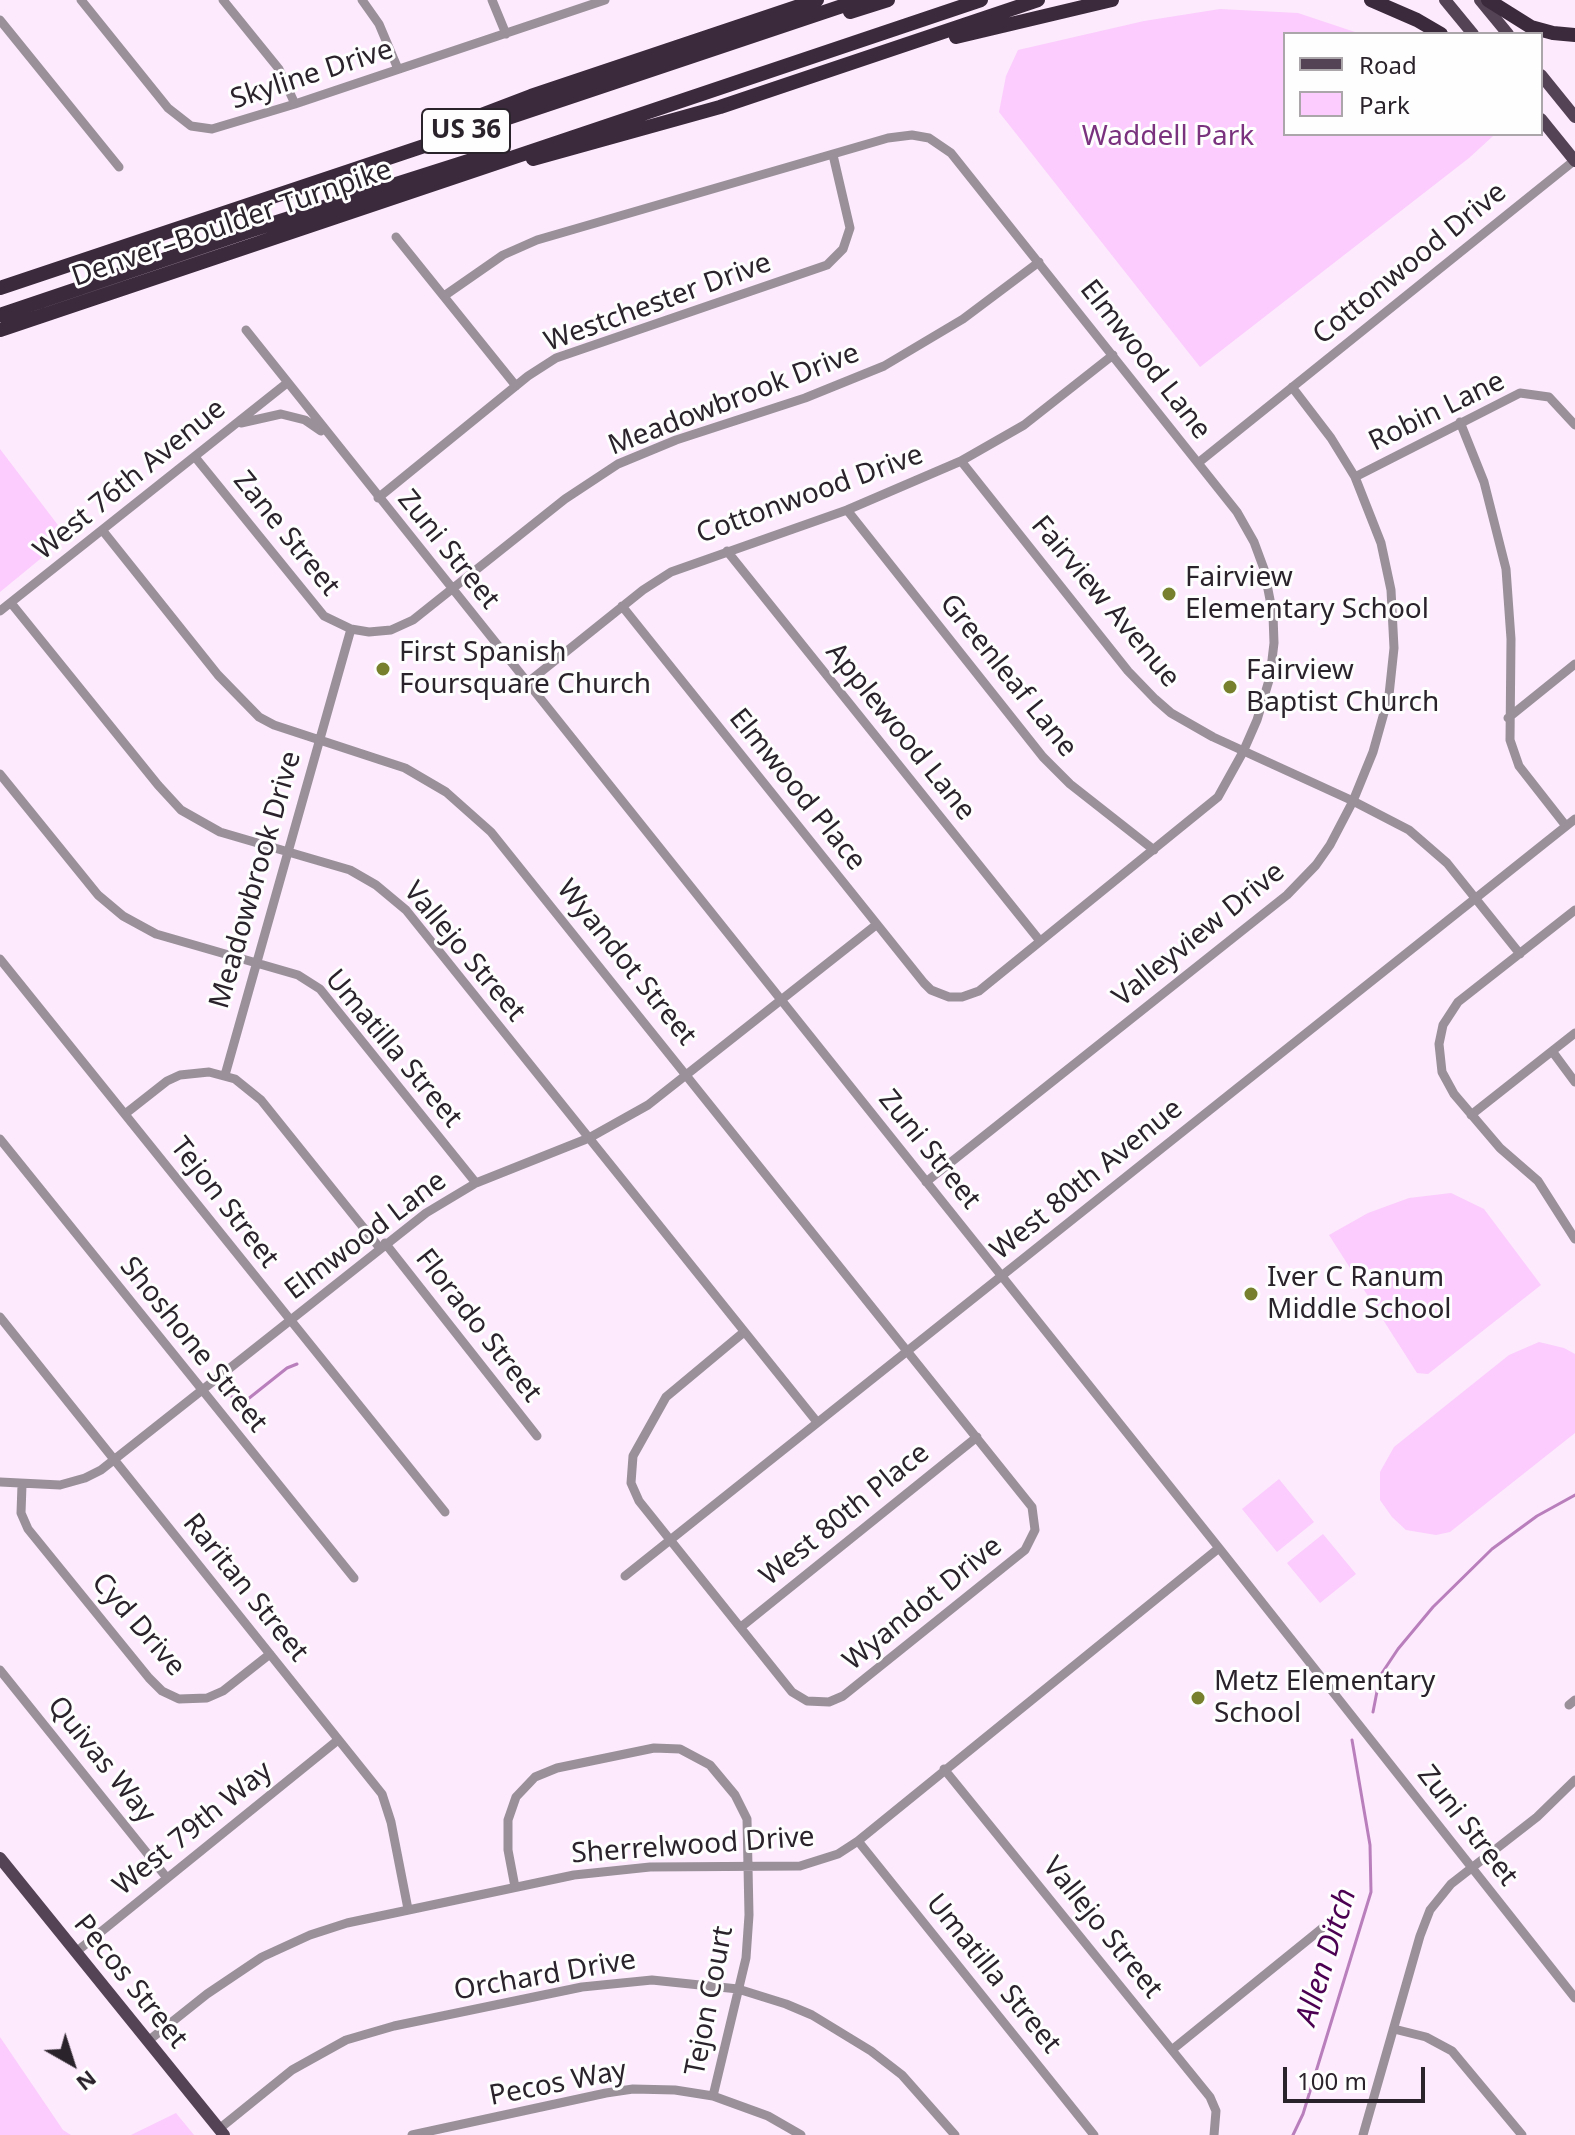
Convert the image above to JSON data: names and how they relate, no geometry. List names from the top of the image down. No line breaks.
{"streets":{"highway":["US 36","Denver–Boulder Turnpike"],"main road":["Pecos Street"],"street":["Skyline Drive","Cottonwood Drive","Westchester Drive","Elmwood Lane","Meadowbrook Drive","Robin Lane","West 76th Avenue","Zane Street","Zuni Street","Fairview Avenue","Greenleaf Lane","Applewood Lane","Elmwood Place","Valleyview Drive","Vallejo Street","Wyandot Street","Umatilla Street","West 80th Avenue","Tejon Street","Florado Street","Shoshone Street","West 80th Place","Raritan Street","Wyandot Drive","Cyd Drive","Quivas Way","West 79th Way","Sherrelwood Drive","Orchard Drive","Tejon Court","Pecos Way"]},"crossings":[["Cottonwood Drive","Elmwood Lane"],["Cottonwood Drive","Zuni Street"],["Cottonwood Drive","Fairview Avenue"],["Cottonwood Drive","Greenleaf Lane"],["Cottonwood Drive","Applewood Lane"],["Cottonwood Drive","Elmwood Place"],["Cottonwood Drive","Valleyview Drive"],["Westchester Drive","Elmwood Lane"],["Westchester Drive","Zuni Street"],["Elmwood Lane","Meadowbrook Drive"],["Elmwood Lane","Zuni Street"],["Elmwood Lane","Fairview Avenue"],["Elmwood Lane","Greenleaf Lane"],["Elmwood Lane","Applewood Lane"],["Elmwood Lane","Elmwood Place"],["Elmwood Lane","Vallejo Street"],["Elmwood Lane","Wyandot Street"],["Elmwood Lane","Umatilla Street"],["Elmwood Lane","Tejon Street"],["Elmwood Lane","Florado Street"],["Elmwood Lane","Shoshone Street"],["Elmwood Lane","Raritan Street"],["Elmwood Lane","Cyd Drive"],["Meadowbrook Drive","Zane Street"],["Meadowbrook Drive","Zuni Street"],["Meadowbrook Drive","Vallejo Street"],["Meadowbrook Drive","Wyandot Street"],["Meadowbrook Drive","Umatilla Street"],["Meadowbrook Drive","Florado Street"],["Robin Lane","Valleyview Drive"],["West 76th Avenue","Zane Street"],["West 76th Avenue","Zuni Street"],["West 76th Avenue","Vallejo Street"],["West 76th Avenue","Wyandot Street"],["Zuni Street","Valleyview Drive"],["Zuni Street","West 80th Avenue"],["Zuni Street","Sherrelwood Drive"],["Fairview Avenue","Valleyview Drive"],["Fairview Avenue","West 80th Avenue"],["Vallejo Street","West 80th Avenue"],["Vallejo Street","Sherrelwood Drive"],["Wyandot Street","West 80th Avenue"],["Wyandot Street","West 80th Place"],["Wyandot Street","Wyandot Drive"],["Umatilla Street","Sherrelwood Drive"],["West 80th Place","Wyandot Drive"],["Raritan Street","Cyd Drive"],["Raritan Street","West 79th Way"],["Raritan Street","Sherrelwood Drive"],["Quivas Way","West 79th Way"],["West 79th Way","Pecos Street"],["Sherrelwood Drive","Pecos Street"],["Sherrelwood Drive","Tejon Court"],["Orchard Drive","Pecos Street"],["Orchard Drive","Tejon Court"],["Tejon Court","Pecos Way"]],"water":["Allen Ditch"],"parks":["Waddell Park"],"places":["Fairview Elementary School","First Spanish Foursquare Church","Fairview Baptist Church","Iver C Ranum Middle School","Metz Elementary School"],"legend":["Road","Park"],"scale_bar":"100 m","north":"bottom right"}
